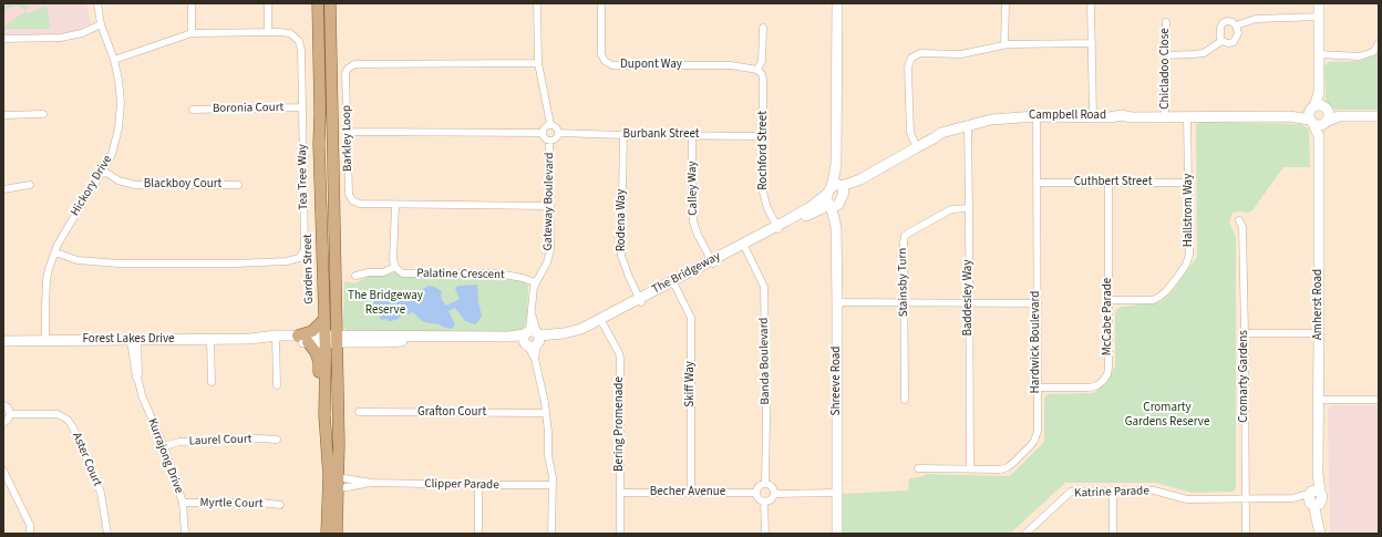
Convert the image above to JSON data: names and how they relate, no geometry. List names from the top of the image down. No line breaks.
{"streets":{"main road":["Garden Street"],"street":["Dupont Way","Chicladoo Close","Boronia Court","Campbell Road","Burbank Street","Barkley Loop","Rochford Street","Tea Tree Way","Cuthbert Street","Blackboy Court","Hickory Drive","Calley Way","Gateway Boulevard","Hallstrom Way","Rodena Way","The Bridgeway","Palatine Crescent","Stainsby Turn","Baddesley Way","Amherst Road","McCabe Parade","Forest Lakes Drive","Hardwick Boulevard","Banda Boulevard","Cromarty Gardens","Shreeve Road","Skiff Way","Grafton Court","Bering Promenade","Laurel Court","Kurrajong Drive","Aster Court","Clipper Parade","Becher Avenue","Katrine Parade","Myrtle Court"]},"crossings":[["Dupont Way","Rochford Street"],["Chicladoo Close","Campbell Road"],["Boronia Court","Tea Tree Way"],["Campbell Road","Hallstrom Way"],["Campbell Road","The Bridgeway"],["Campbell Road","Baddesley Way"],["Campbell Road","Amherst Road"],["Campbell Road","Hardwick Boulevard"],["Campbell Road","Shreeve Road"],["Burbank Street","Rochford Street"],["Burbank Street","Calley Way"],["Burbank Street","Gateway Boulevard"],["Burbank Street","Rodena Way"],["Barkley Loop","Gateway Boulevard"],["Rochford Street","The Bridgeway"],["Tea Tree Way","Hickory Drive"],["Cuthbert Street","Hallstrom Way"],["Cuthbert Street","McCabe Parade"],["Cuthbert Street","Hardwick Boulevard"],["Blackboy Court","Hickory Drive"],["Hickory Drive","Forest Lakes Drive"],["Calley Way","The Bridgeway"],["Gateway Boulevard","The Bridgeway"],["Gateway Boulevard","Palatine Crescent"],["Hallstrom Way","McCabe Parade"],["Rodena Way","The Bridgeway"],["Garden Street","The Bridgeway"],["Garden Street","Forest Lakes Drive"],["Garden Street","Clipper Parade"],["The Bridgeway","Forest Lakes Drive"],["The Bridgeway","Banda Boulevard"],["The Bridgeway","Shreeve Road"],["The Bridgeway","Skiff Way"],["The Bridgeway","Bering Promenade"],["Stainsby Turn","Baddesley Way"],["Baddesley Way","Hardwick Boulevard"],["Amherst Road","Katrine Parade"],["McCabe Parade","Hardwick Boulevard"],["Forest Lakes Drive","Kurrajong Drive"],["Banda Boulevard","Becher Avenue"],["Cromarty Gardens","Katrine Parade"],["Skiff Way","Becher Avenue"],["Bering Promenade","Becher Avenue"],["Laurel Court","Kurrajong Drive"],["Kurrajong Drive","Myrtle Court"]],"parks":["The Bridgeway Reserve","Cromarty Gardens Reserve"]}
